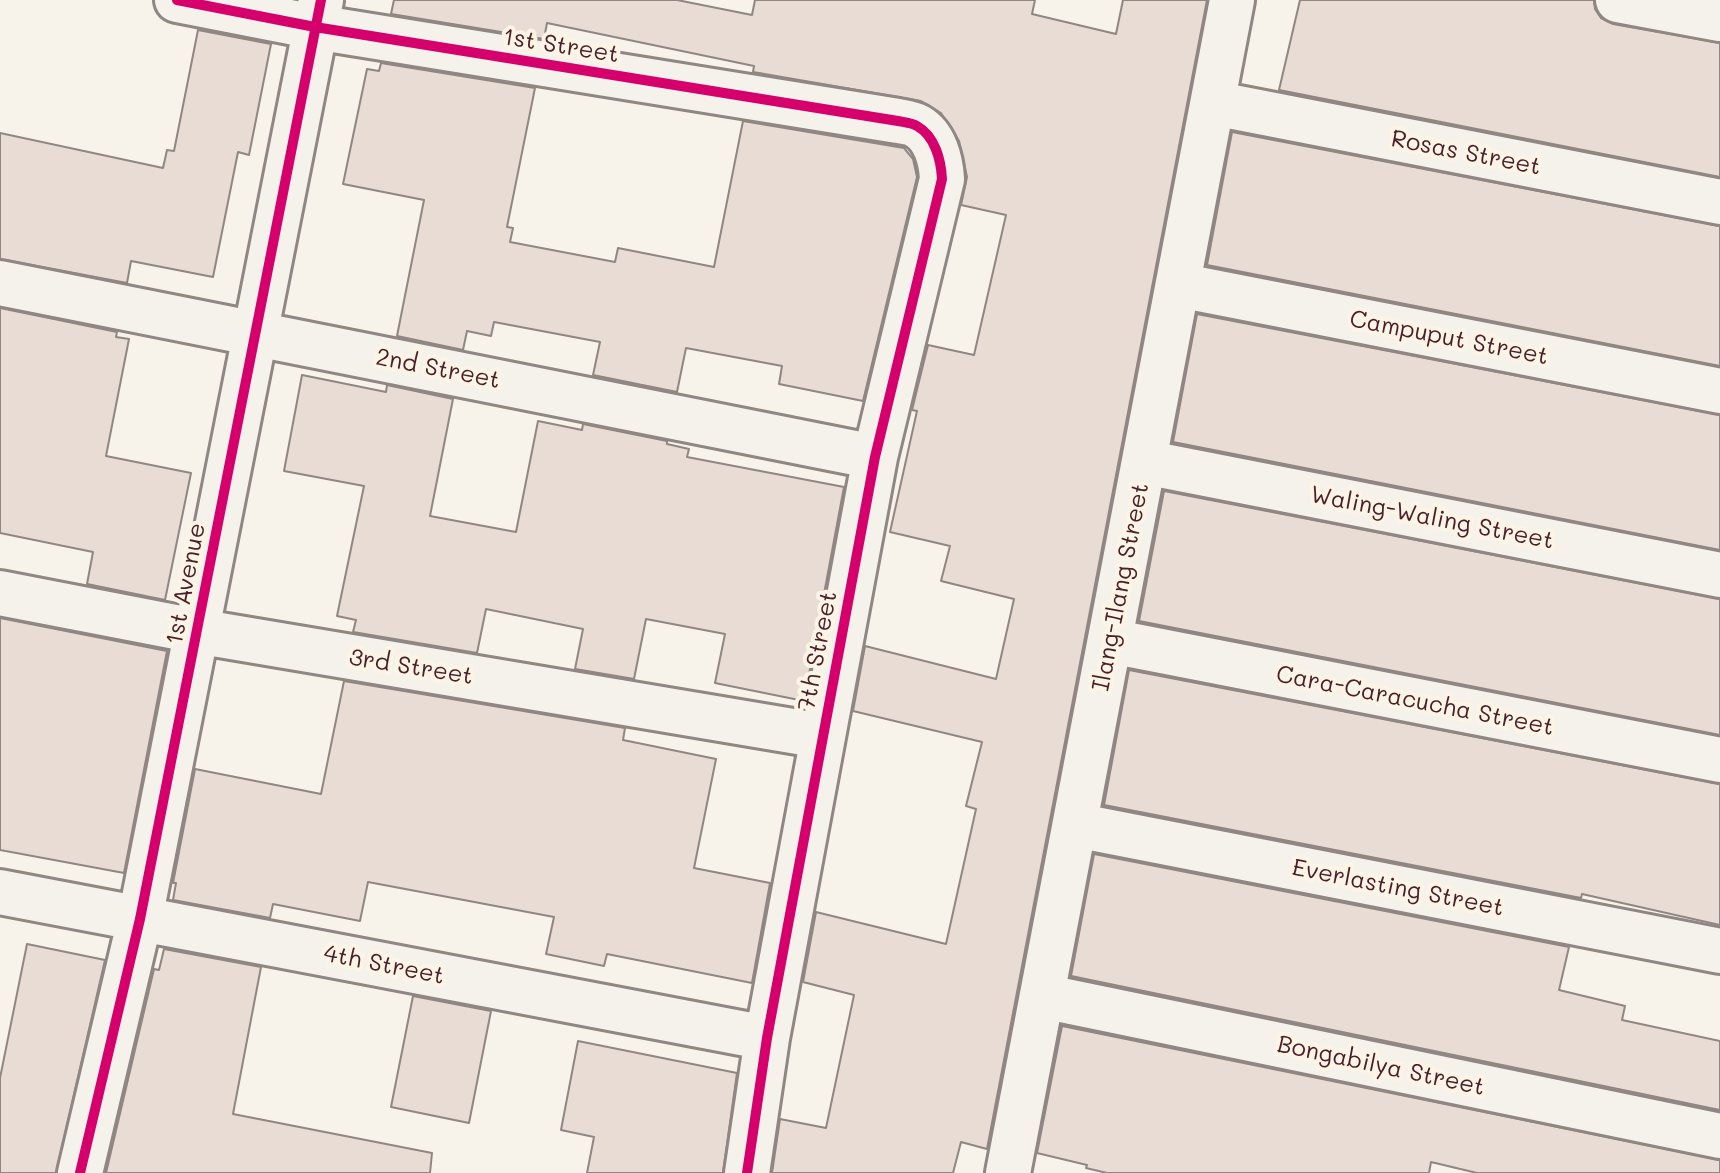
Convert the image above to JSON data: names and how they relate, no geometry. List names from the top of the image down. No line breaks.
{"streets":{"street":["1st Street","Rosas Street","Campuput Street","2nd Street","Waling-Waling Street","1st Avenue","Ilang-Ilang Street","7th Street","3rd Street","Cara-Caracucha Street","Everlasting Street","4th Street","Bongabilya Street"]},"crossings":[["1st Street","1st Avenue"],["1st Street","7th Street"],["Rosas Street","Ilang-Ilang Street"],["Campuput Street","Ilang-Ilang Street"],["2nd Street","1st Avenue"],["2nd Street","7th Street"],["Waling-Waling Street","Ilang-Ilang Street"],["1st Avenue","3rd Street"],["1st Avenue","4th Street"],["Ilang-Ilang Street","Cara-Caracucha Street"],["Ilang-Ilang Street","Everlasting Street"],["Ilang-Ilang Street","Bongabilya Street"],["7th Street","3rd Street"],["7th Street","4th Street"]]}
